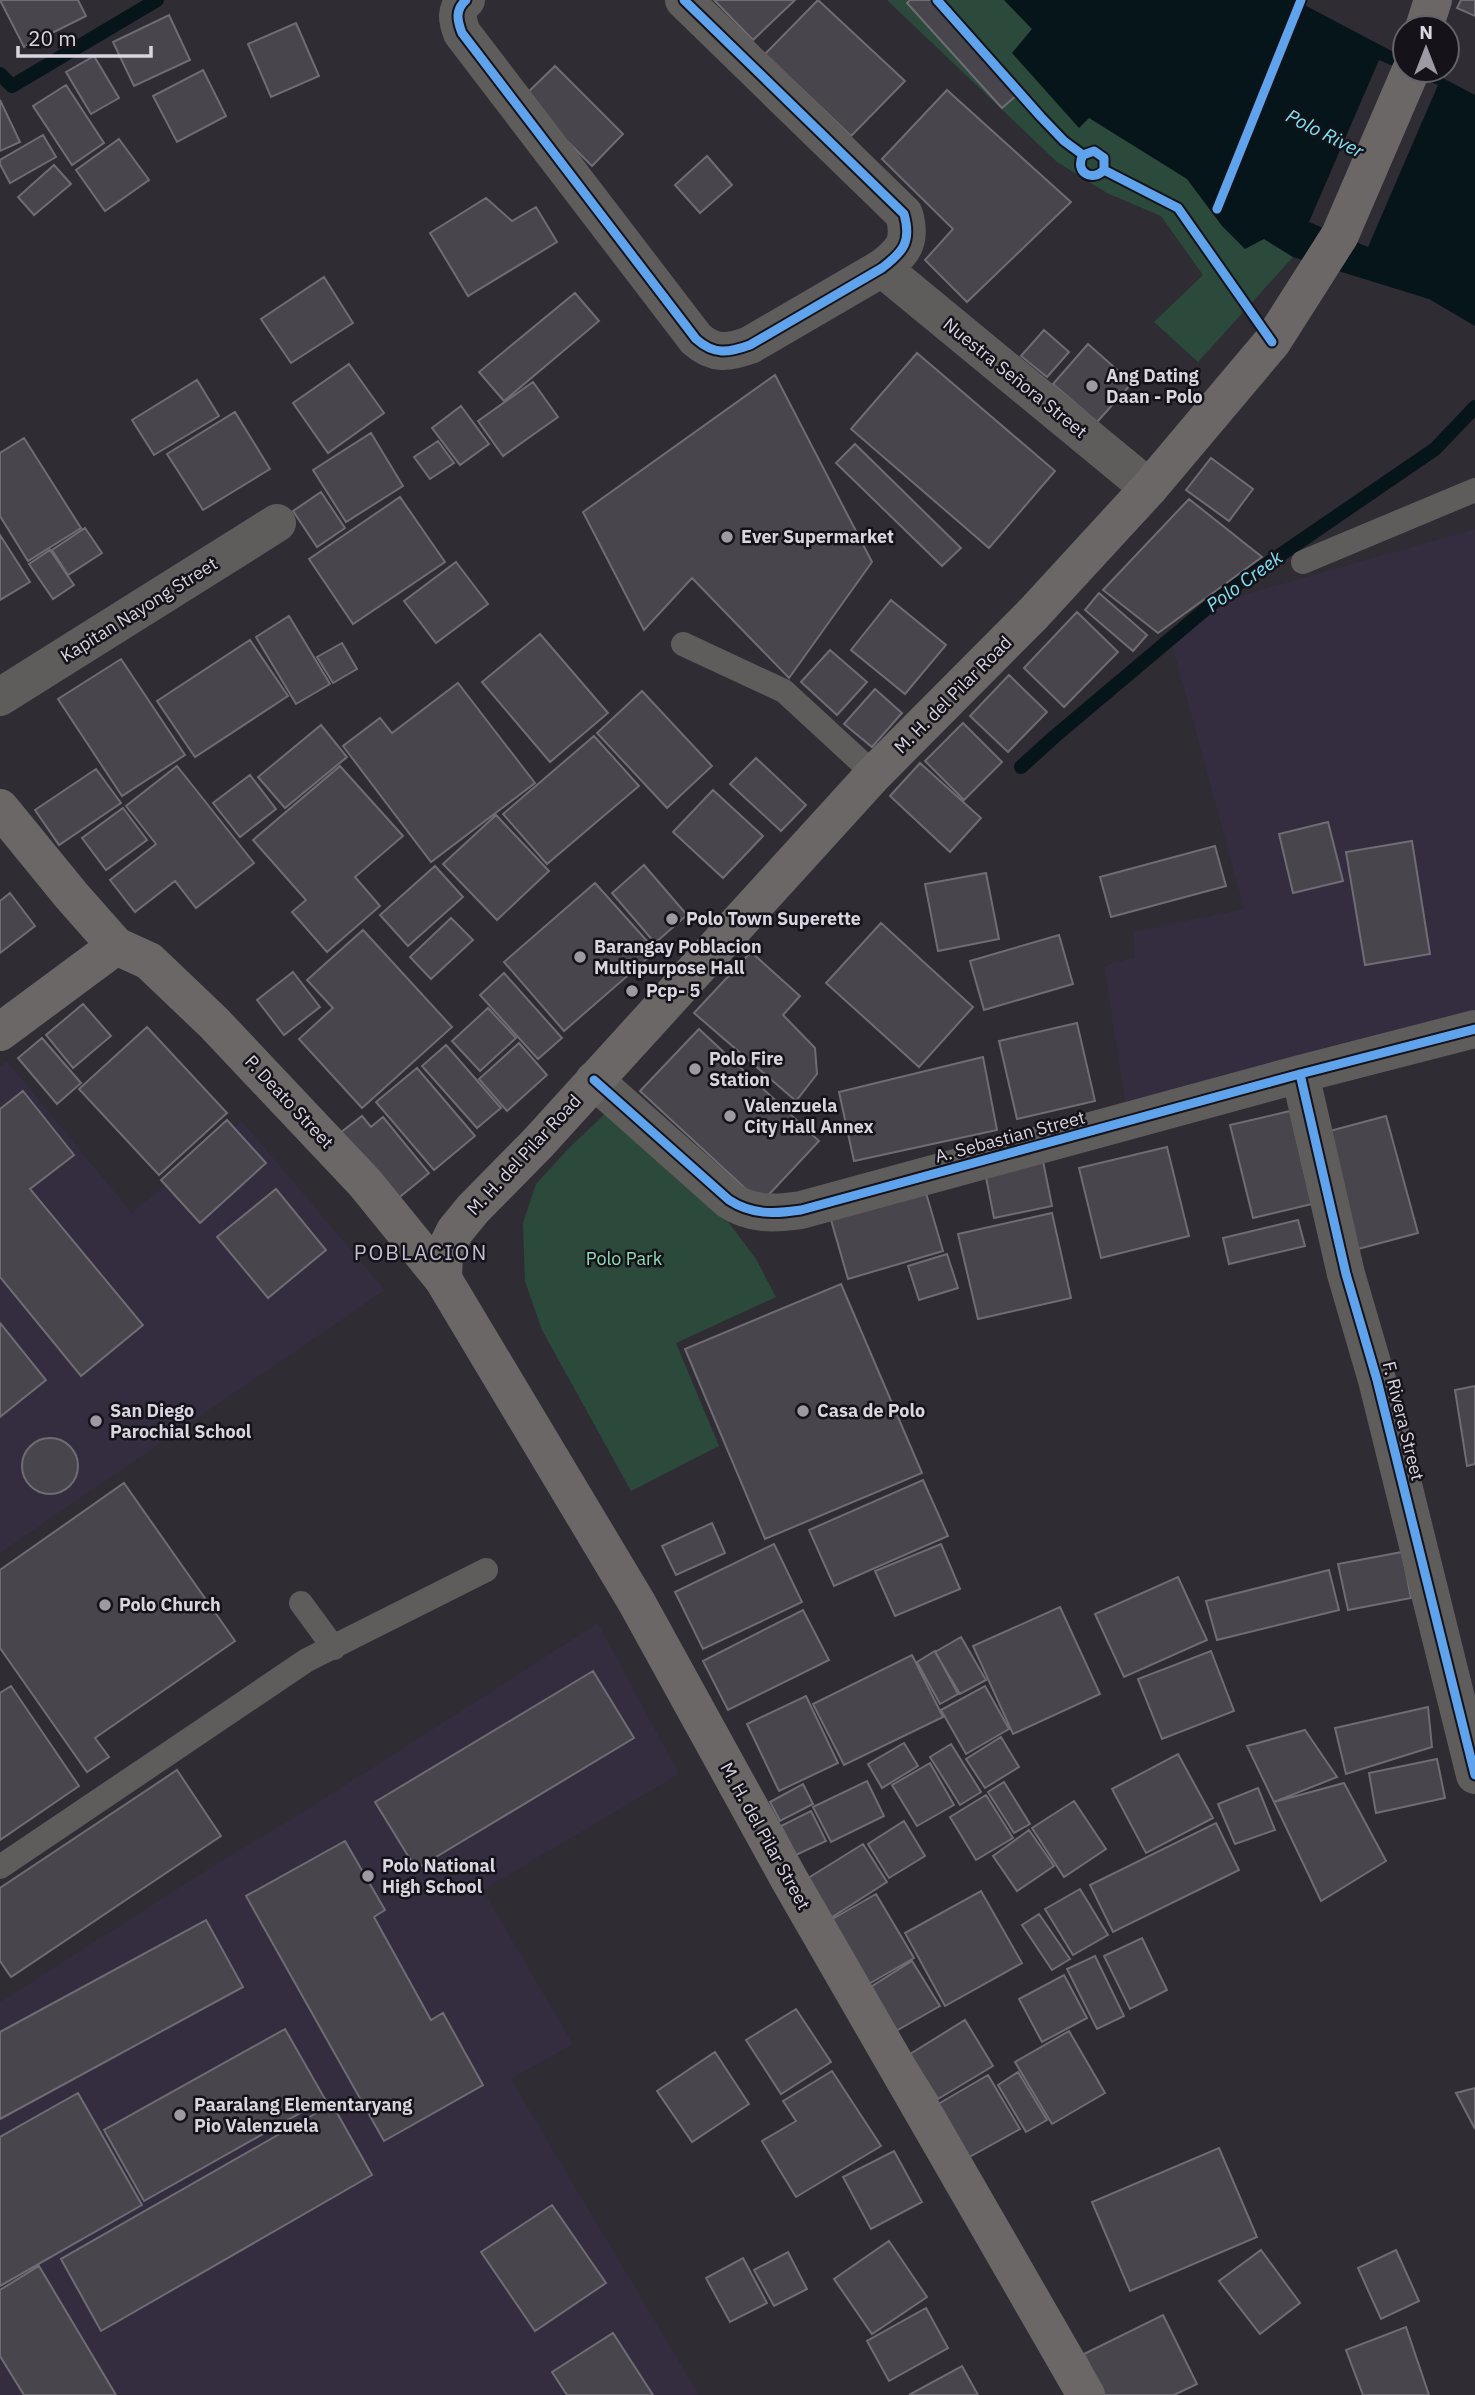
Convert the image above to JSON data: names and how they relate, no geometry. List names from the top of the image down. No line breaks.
{"streets":{"main road":["M. H. del Pilar Road","P. Deato Street","M. H. del Pilar Street"],"street":["Nuestra Señora Street","Kapitan Nayong Street","A. Sebastian Street","F. Rivera Street"]},"crossings":[["Nuestra Señora Street","M. H. del Pilar Road"],["M. H. del Pilar Road","P. Deato Street"],["M. H. del Pilar Road","A. Sebastian Street"],["M. H. del Pilar Road","M. H. del Pilar Street"],["P. Deato Street","M. H. del Pilar Street"],["A. Sebastian Street","F. Rivera Street"]],"districts":["POBLACION"],"water":["Polo River","Polo Creek"],"parks":["Polo Park"],"places":["Ang Dating Daan - Polo","Ever Supermarket","Polo Town Superette","Barangay Poblacion Multipurpose Hall","Pcp- 5","Polo Fire Station","Valenzuela City Hall Annex","Casa de Polo","San Diego Parochial School","Polo Church","Polo National High School","Paaralang Elementaryang Pio Valenzuela"],"scale_bar":"20 m","north":"top"}
